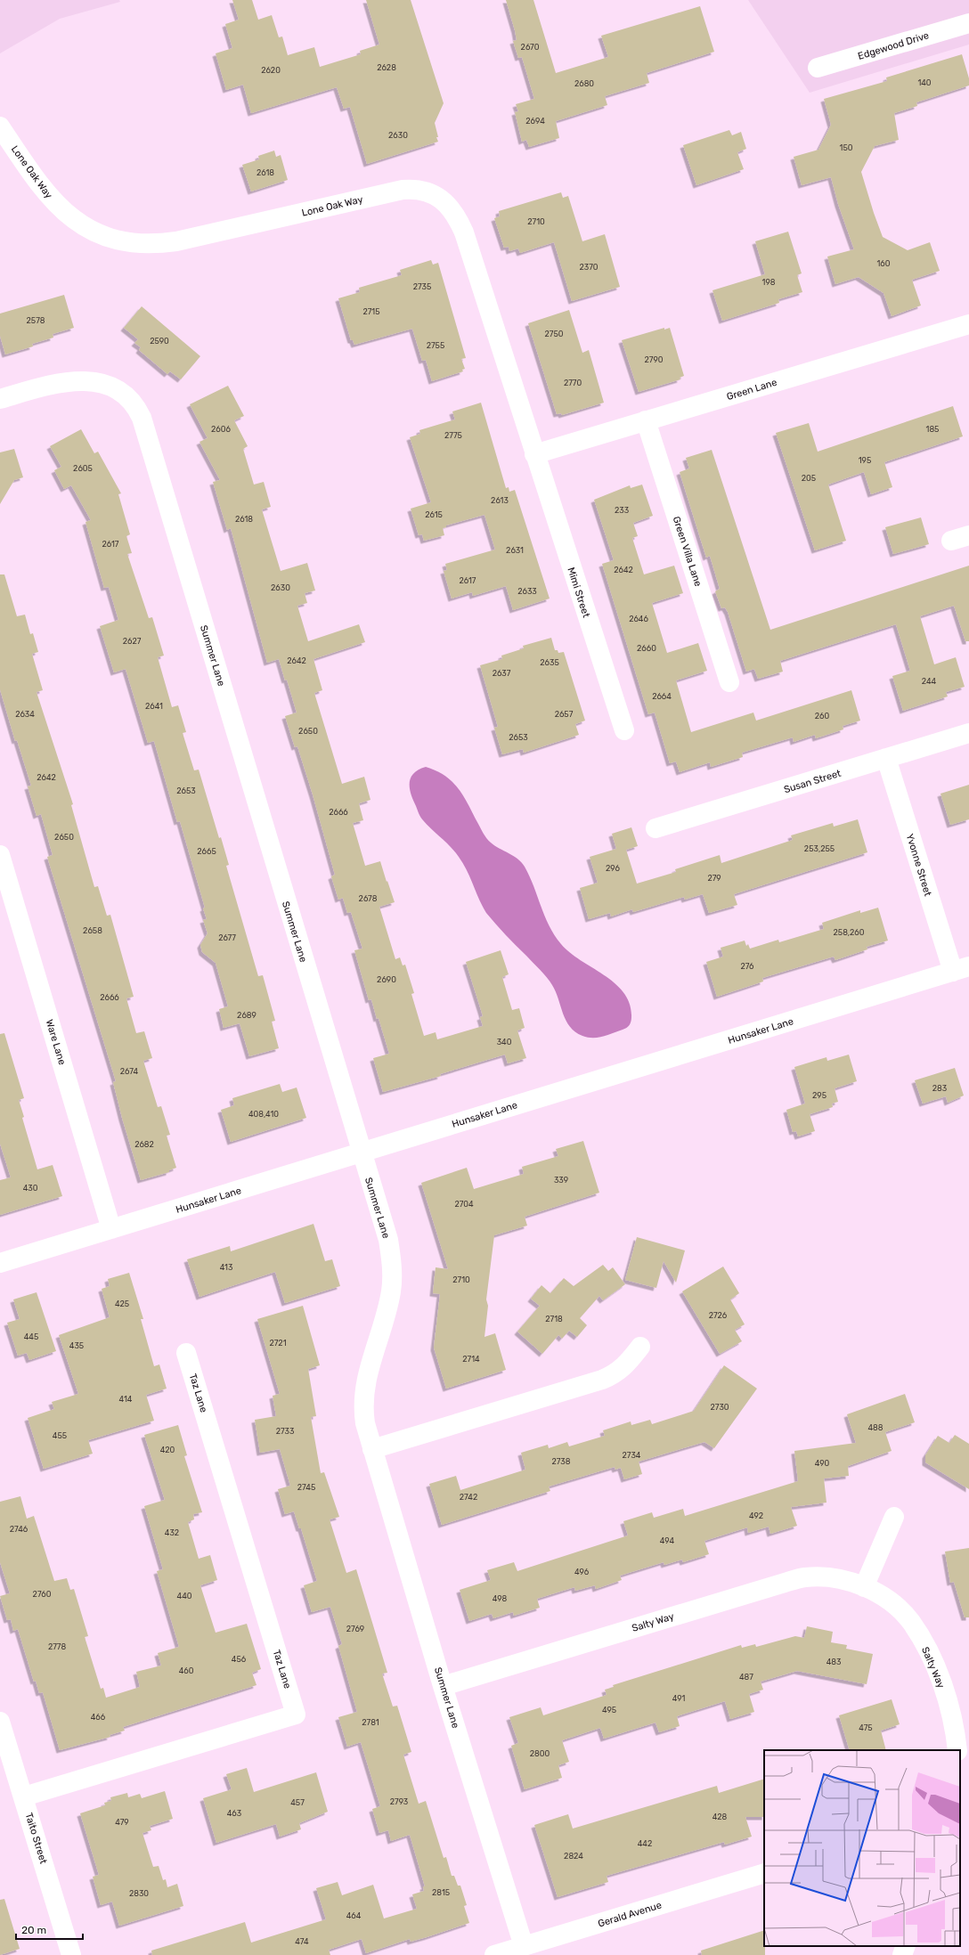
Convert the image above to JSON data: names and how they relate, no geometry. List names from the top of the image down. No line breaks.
{"streets":{"street":["Edgewood Drive","Lone Oak Way","Green Lane","Green Villa Lane","Mimi Street","Summer Lane","Susan Street","Yvonne Street","Hunsaker Lane","Ware Lane","Taz Lane","Salty Way","Taito Street","Gerald Avenue"]},"crossings":[["Lone Oak Way","Green Lane"],["Lone Oak Way","Mimi Street"],["Green Lane","Green Villa Lane"],["Green Lane","Mimi Street"],["Summer Lane","Hunsaker Lane"],["Summer Lane","Salty Way"],["Summer Lane","Gerald Avenue"],["Susan Street","Yvonne Street"],["Yvonne Street","Hunsaker Lane"],["Hunsaker Lane","Ware Lane"],["Taz Lane","Taito Street"]],"house_numbers":["2670","2628","2620","140","2680","2694","2630","150","2618","2710","160","2370","198","2735","2715","2578","2750","2590","2755","2790","2770","2606","185","2775","195","2605","205","2613","233","2615","2618","2617","2631","2642","2617","2630","2633","2646","2627","2660","2642","2635","2637","244","2664","2641","2634","2657","260","2650","2653","2642","2653","2666","2650","253,255","2665","296","279","2678","2658","258,260","2677","276","2690","2666","2689","340","2674","283","295","408,410","2682","339","430","2704","413","2710","425","2726","2718","445","2721","435","2714","414","2730","488","2733","455","420","2734","2738","490","2745","2742","492","2746","432","494","496","2760","440","498","2769","2778","456","483","460","487","491","495","466","2781","475","2800","2793","457","463","428","479","442","2824","2815","2830","464","474"],"scale_bar":"20 m"}
